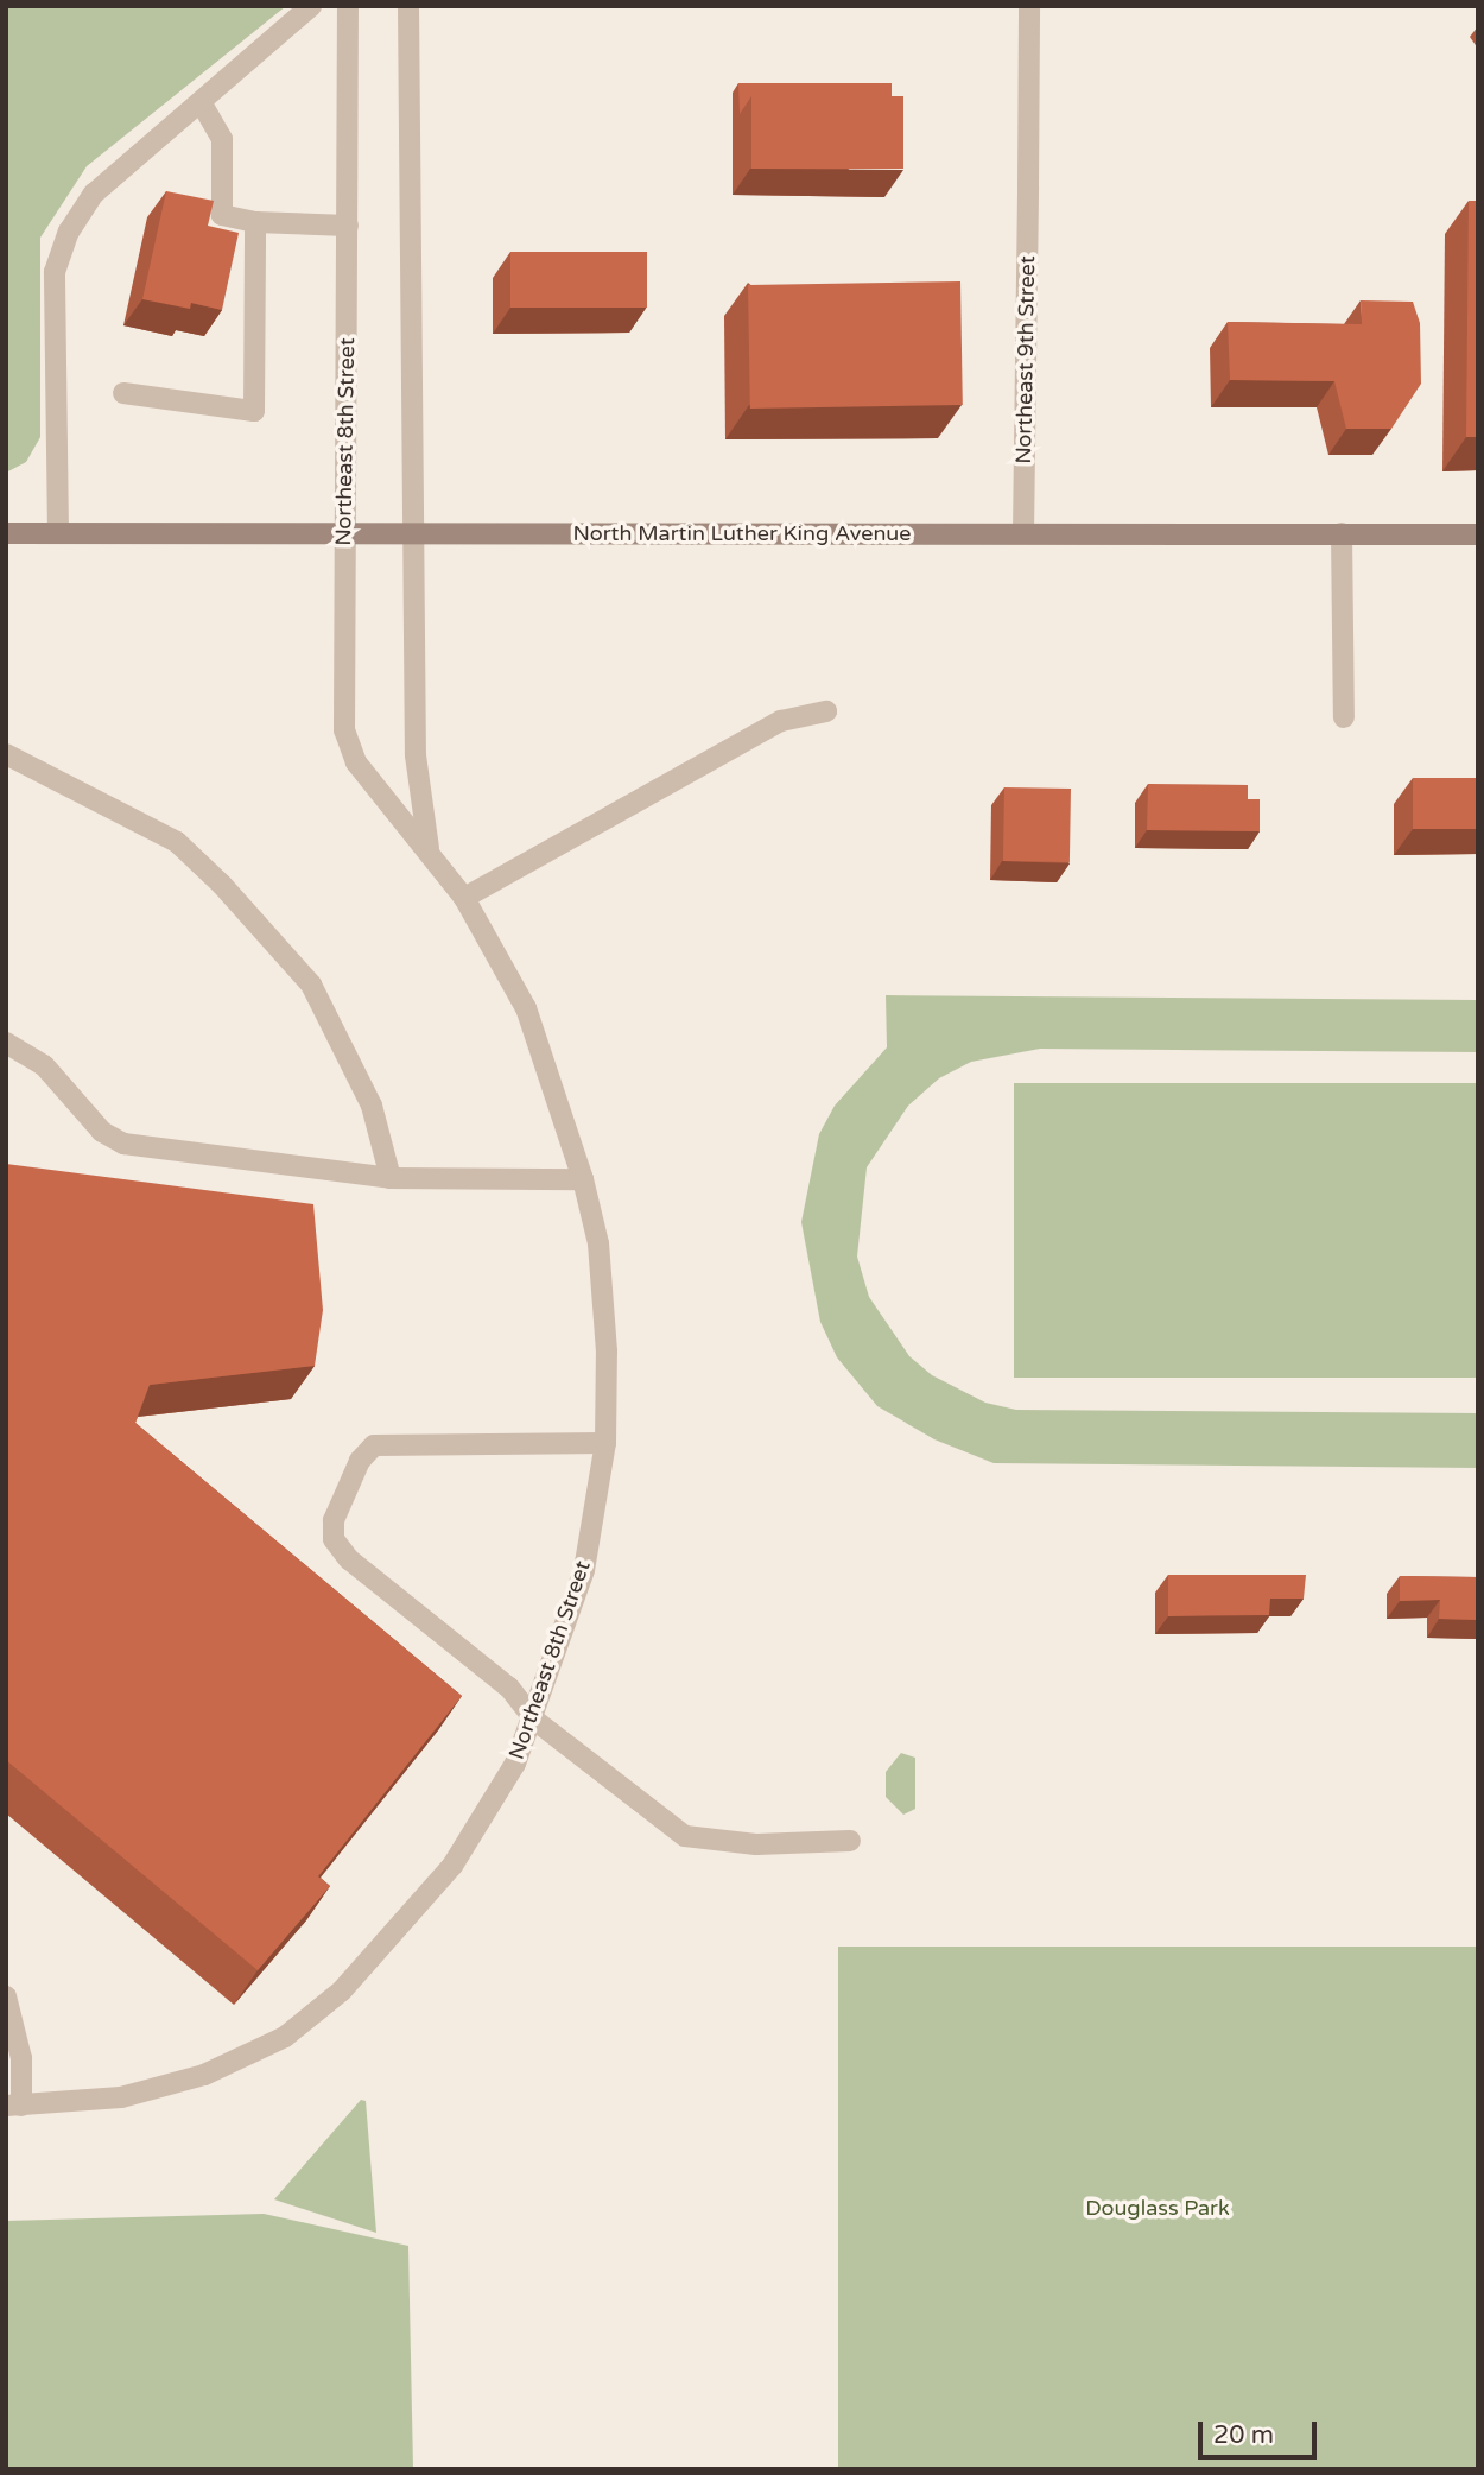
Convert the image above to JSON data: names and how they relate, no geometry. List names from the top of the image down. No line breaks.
{"streets":{"main road":["North Martin Luther King Avenue"],"street":["Northeast 9th Street","Northeast 8th Street"]},"crossings":[["Northeast 9th Street","North Martin Luther King Avenue"],["Northeast 8th Street","North Martin Luther King Avenue"]],"parks":["Douglass Park"],"scale_bar":"20 m"}
